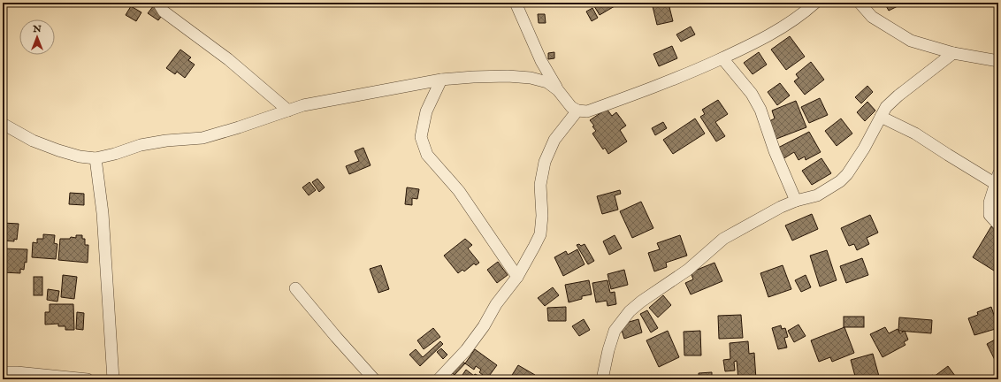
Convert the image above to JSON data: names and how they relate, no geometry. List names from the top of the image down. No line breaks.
{"north":"top"}
